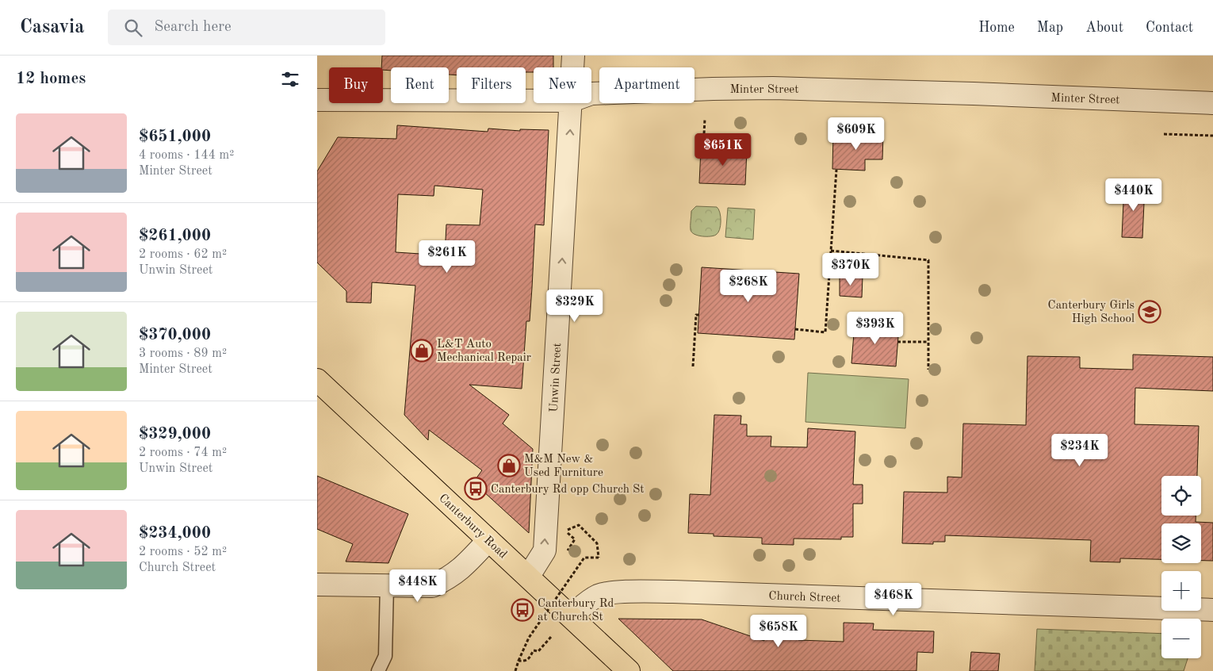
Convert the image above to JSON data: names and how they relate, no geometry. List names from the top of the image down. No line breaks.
{"streets":{"highway":["Canterbury Road"],"street":["Minter Street","Unwin Street","Church Street"]},"crossings":[["Unwin Street","Canterbury Road"],["Canterbury Road","Church Street"]],"one_way":["Unwin Street"],"places":{"school or university":["Canterbury Girls High School"],"shop":["L&T Auto Mechanical Repair","M&M New & Used Furniture"],"bus stop":["Canterbury Rd opp Church St","Canterbury Rd at Church St"]},"page":{"header":"Casavia","search":"Search here","nav":["Home","Map","About","Contact"],"heading":"12 homes","chip":["Buy","Rent","Filters","New","Apartment"],"list":[{"name":"$651,000","note":"4 rooms · 144 m² · Minter Street"},{"name":"$261,000","note":"2 rooms · 62 m² · Unwin Street"},{"name":"$370,000","note":"3 rooms · 89 m² · Minter Street"},{"name":"$329,000","note":"2 rooms · 74 m² · Unwin Street"},{"name":"$234,000","note":"2 rooms · 52 m² · Church Street"}],"price":["$609K","$651K","$440K","$261K","$370K","$268K","$329K","$393K","$234K","$448K","$468K","$658K"],"map_buttons":["+","−"]}}
